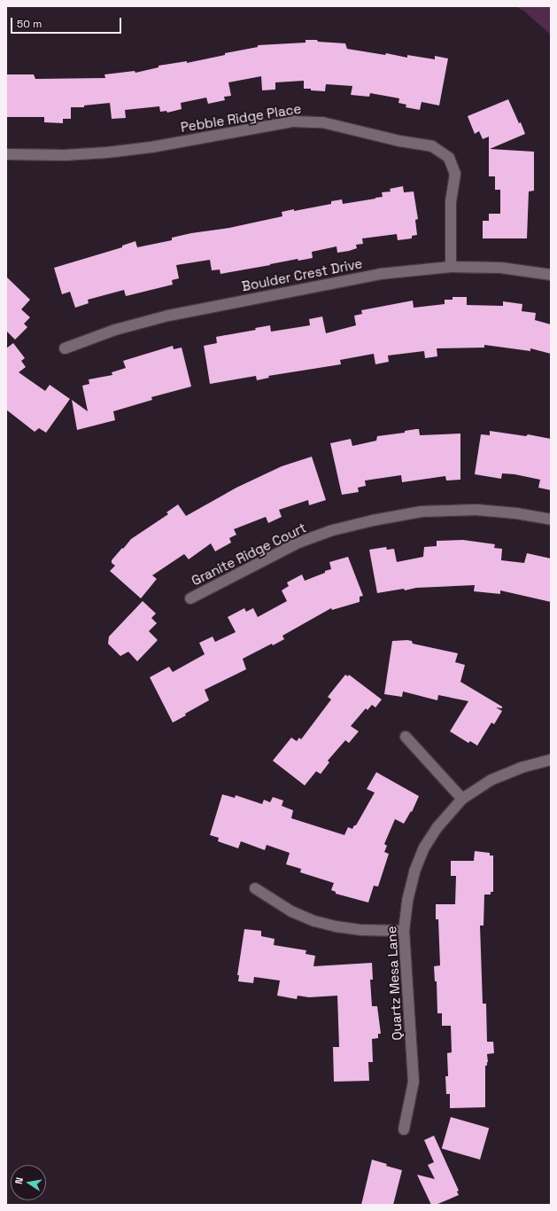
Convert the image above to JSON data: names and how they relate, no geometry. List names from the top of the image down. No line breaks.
{"streets":{"street":["Pebble Ridge Place","Boulder Crest Drive","Granite Ridge Court","Quartz Mesa Lane"]},"crossings":[["Pebble Ridge Place","Boulder Crest Drive"]],"scale_bar":"50 m","north":"left"}
